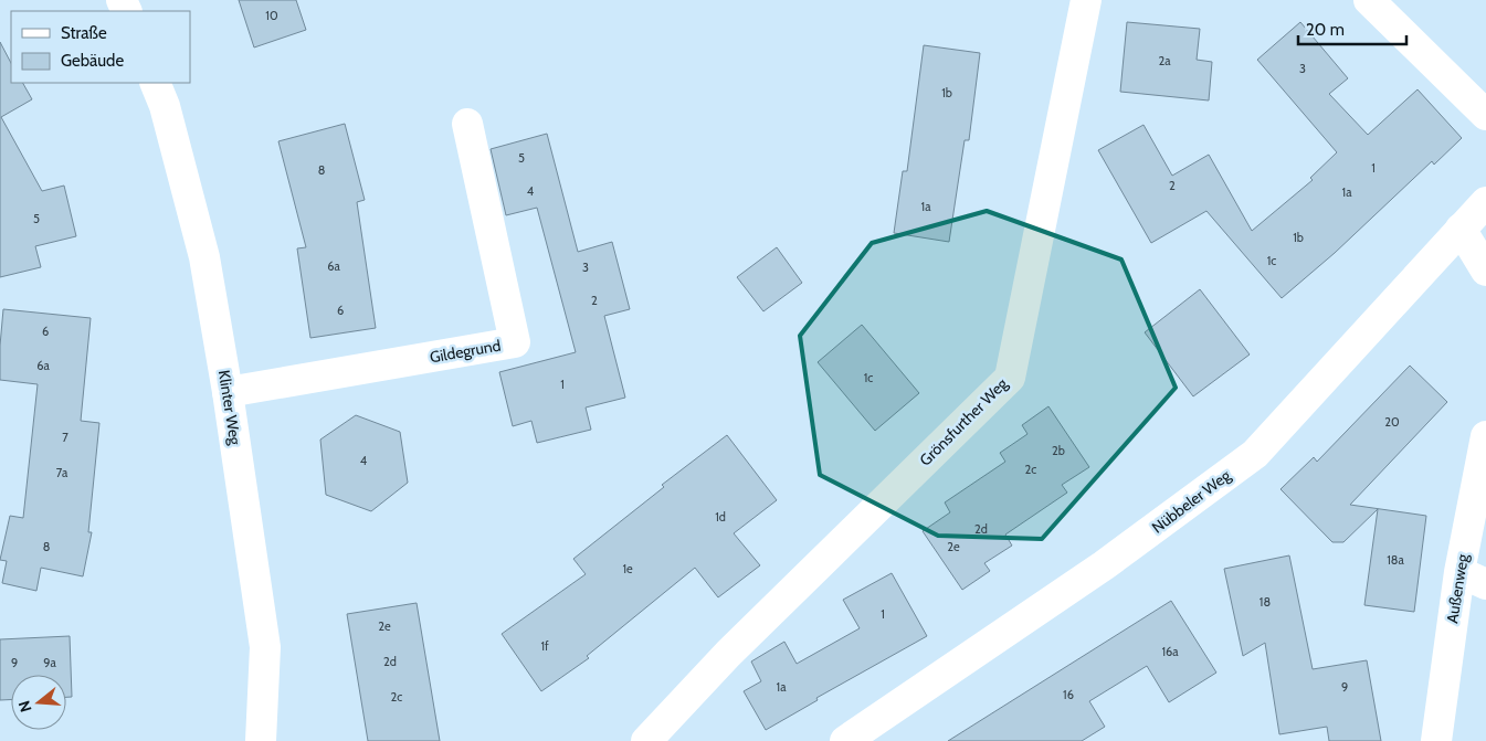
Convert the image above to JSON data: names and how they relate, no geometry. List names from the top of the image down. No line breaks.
{"streets":{"street":["Gildegrund","Klinter Weg","Grönsfurther Weg","Nübbeler Weg","Außenweg"]},"crossings":[["Gildegrund","Klinter Weg"]],"house_numbers":["10","2a","3","1b","5","1","8","2","4","1a","1a","5","1b","1c","6a","3","2","6","6","6a","1c","1","20","7","2b","4","2c","7a","1d","2d","8","2e","18a","1e","18","1","2e","1f","16a","2d","9","9a","1a","9","16","2c"],"legend":["Straße","Gebäude"],"scale_bar":"20 m","north":"left"}
